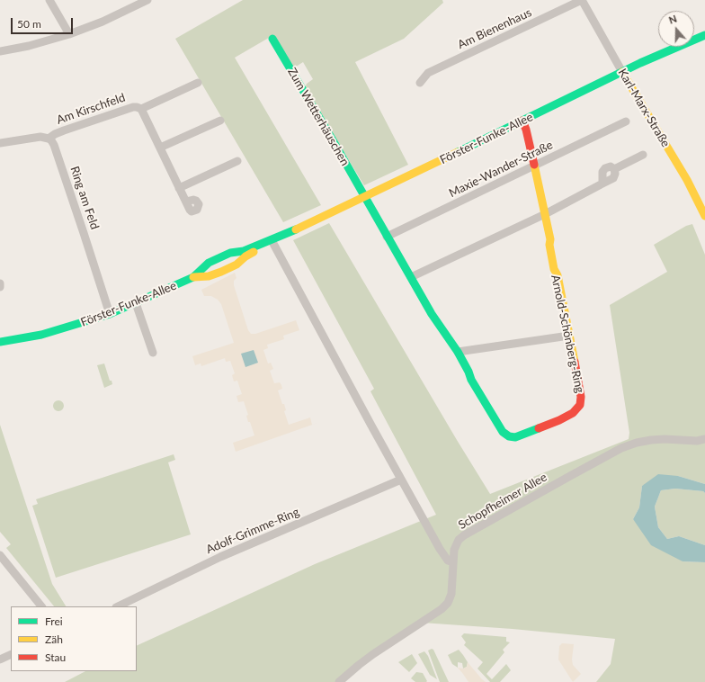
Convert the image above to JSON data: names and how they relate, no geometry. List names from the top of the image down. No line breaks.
{"streets":{"street":["Am Bienenhaus","Karl-Marx-Straße","Am Kirschfeld","Zum Wetterhäuschen","Förster-Funke-Allee","Maxie-Wander-Straße","Ring am Feld","Arnold-Schönberg-Ring","Schopfheimer Allee","Adolf-Grimme-Ring"]},"crossings":[["Am Bienenhaus","Karl-Marx-Straße"],["Karl-Marx-Straße","Förster-Funke-Allee"],["Am Kirschfeld","Ring am Feld"],["Zum Wetterhäuschen","Förster-Funke-Allee"],["Zum Wetterhäuschen","Arnold-Schönberg-Ring"],["Förster-Funke-Allee","Ring am Feld"],["Förster-Funke-Allee","Arnold-Schönberg-Ring"],["Maxie-Wander-Straße","Arnold-Schönberg-Ring"]],"legend":["Frei","Zäh","Stau"],"scale_bar":"50 m","north":"top"}
